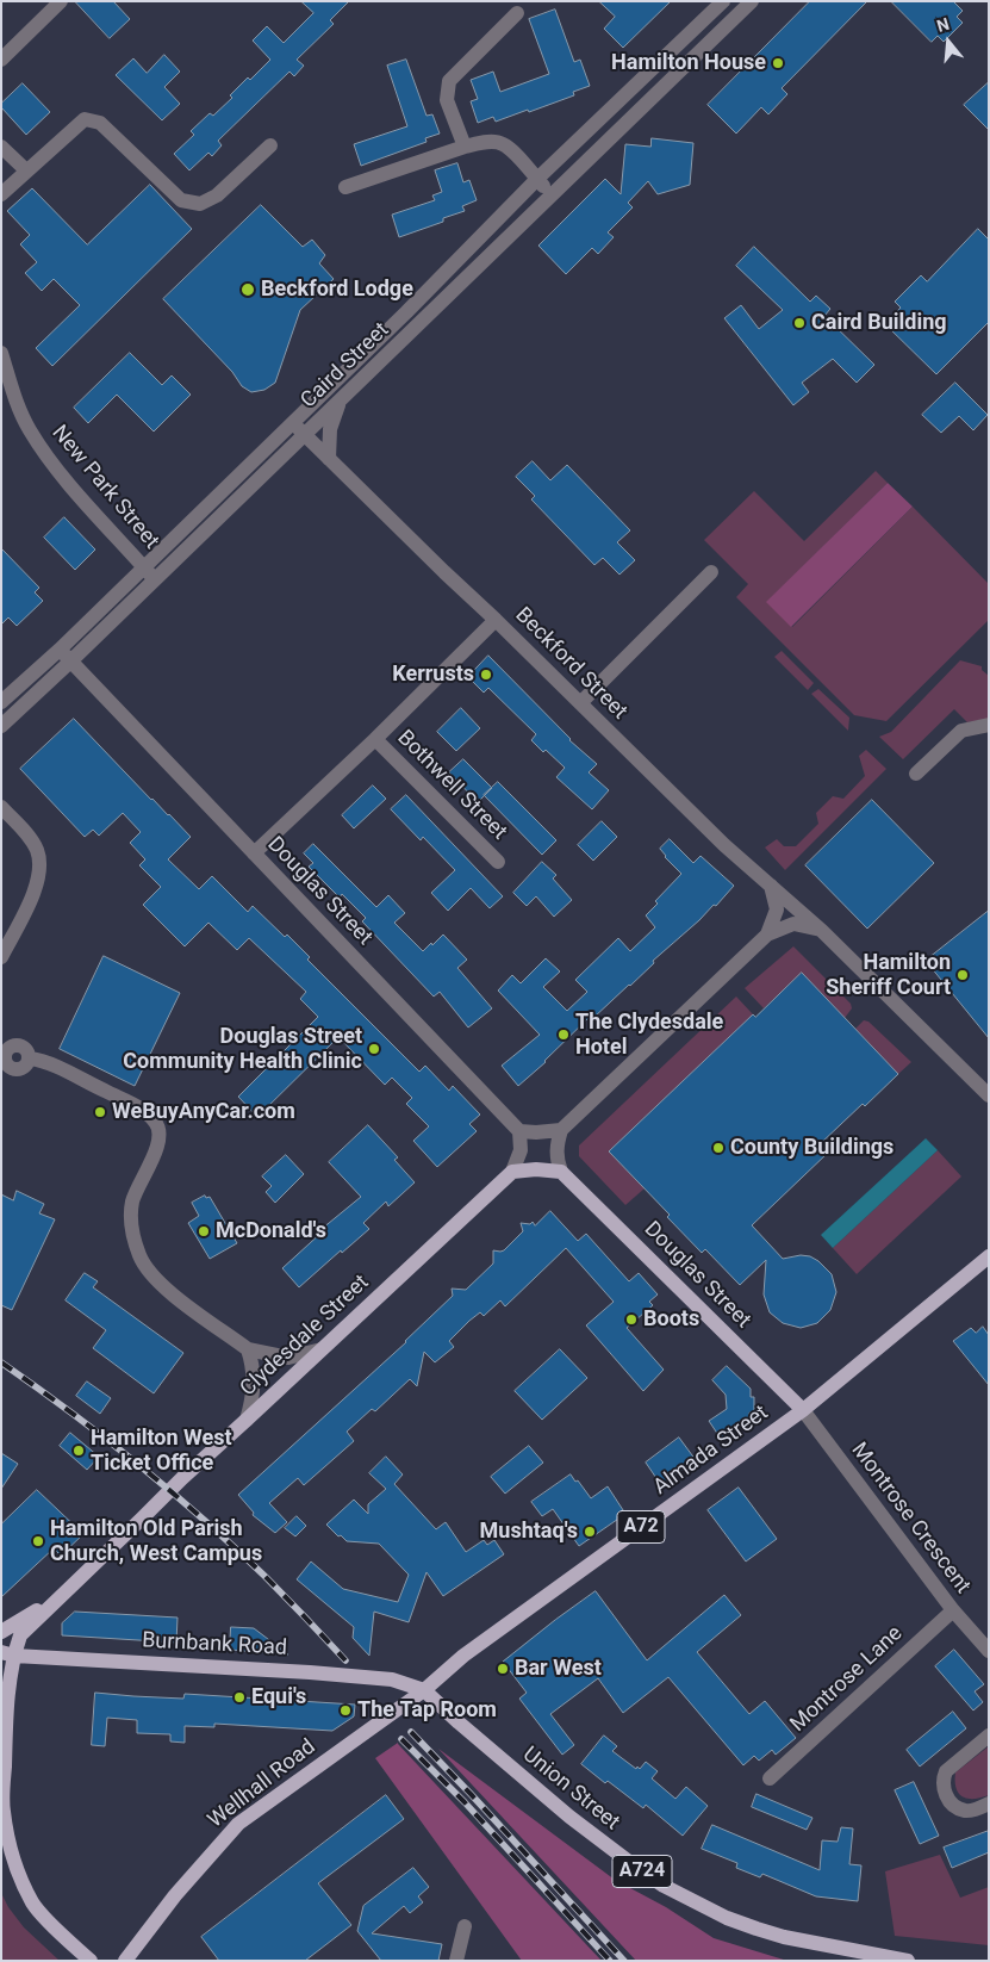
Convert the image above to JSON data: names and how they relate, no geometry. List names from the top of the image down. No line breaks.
{"streets":{"main road":["Douglas Street","Clydesdale Street","Almada Street","A72","Burnbank Road","Wellhall Road","Union Street","A724"],"street":["Caird Street","New Park Street","Beckford Street","Bothwell Street","Montrose Crescent","Montrose Lane"]},"crossings":[["Caird Street","New Park Street"],["Caird Street","Beckford Street"],["Caird Street","Douglas Street"],["Beckford Street","Bothwell Street"],["Bothwell Street","Douglas Street"],["Douglas Street","Almada Street"],["Douglas Street","Montrose Crescent"],["Clydesdale Street","Burnbank Road"],["Almada Street","Montrose Crescent"],["Almada Street","Burnbank Road"],["Almada Street","Wellhall Road"],["Almada Street","Union Street"],["Montrose Crescent","Montrose Lane"],["Burnbank Road","Wellhall Road"],["Burnbank Road","Union Street"],["Wellhall Road","Union Street"]],"places":["Hamilton House","Beckford Lodge","Caird Building","Kerrusts","Hamilton Sheriff Court","The Clydesdale Hotel","Douglas Street Community Health Clinic","WeBuyAnyCar.com","County Buildings","McDonald's","Boots","Hamilton West Ticket Office","Mushtaq's","Hamilton Old Parish Church, West Campus","Bar West","Equi's","The Tap Room"],"north":"top"}
